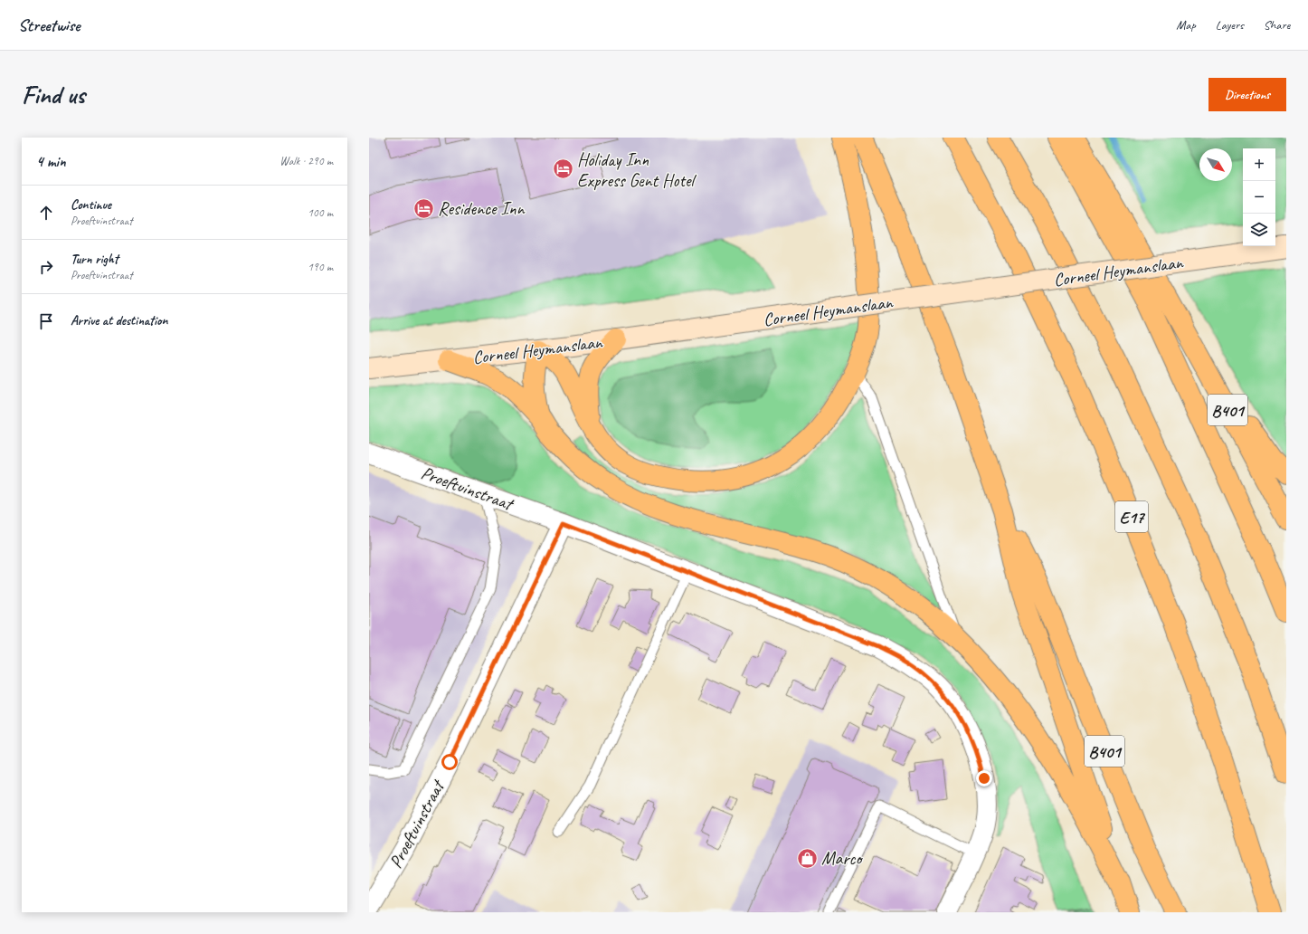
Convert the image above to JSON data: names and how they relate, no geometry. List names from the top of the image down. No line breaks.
{"streets":{"highway":["B401","E17"],"street":["Corneel Heymanslaan","Proeftuinstraat"]},"places":{"hotel":["Holiday Inn Express Gent Hotel","Residence Inn"],"shop":["Marco"]},"north":"bottom right","page":{"header":"Streetwise","nav":["Map","Layers","Share"],"buttons":"Directions","title":"Find us","heading":["4 min","Walk · 290 m"],"map_buttons":["+","−"],"list":[["Continue","Proeftuinstraat","100 m"],["Turn right","Proeftuinstraat","190 m"],"Arrive at destination"]}}
